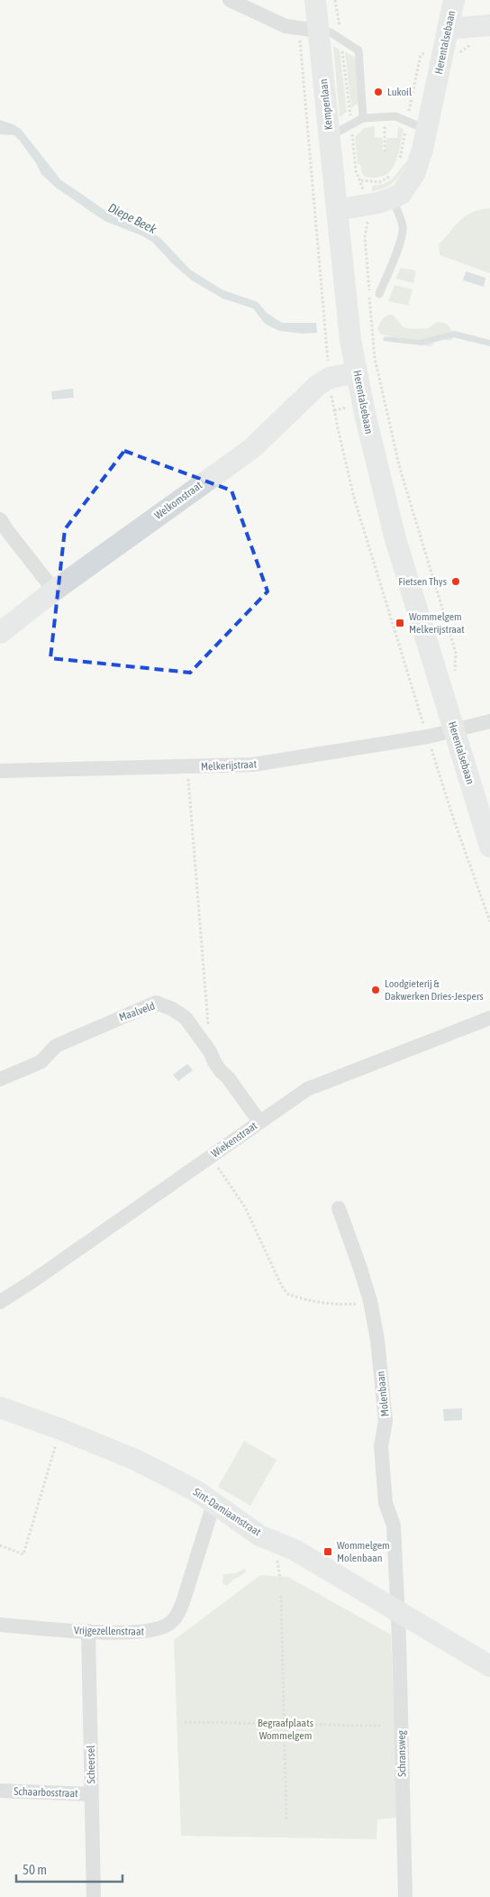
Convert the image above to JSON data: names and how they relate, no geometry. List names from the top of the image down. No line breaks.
{"streets":{"street":["Herentalsebaan","Kempenlaan","Welkomstraat","Melkerijstraat","Maalveld","Wiekenstraat","Molenbaan","Sint-Damiaanstraat","Vrijgezellenstraat","Schransweg","Scheersel","Schaarbosstraat"]},"crossings":[["Herentalsebaan","Kempenlaan"],["Herentalsebaan","Welkomstraat"],["Herentalsebaan","Melkerijstraat"],["Maalveld","Wiekenstraat"],["Molenbaan","Sint-Damiaanstraat"],["Molenbaan","Schransweg"],["Sint-Damiaanstraat","Vrijgezellenstraat"],["Sint-Damiaanstraat","Schransweg"],["Vrijgezellenstraat","Scheersel"],["Scheersel","Schaarbosstraat"]],"water":["Diepe Beek"],"parks":["Begraafplaats Wommelgem"],"places":{"other":["Lukoil","Fietsen Thys","Loodgieterij & Dakwerken Dries-Jespers"],"transit":["Wommelgem Melkerijstraat","Wommelgem Molenbaan"]},"scale_bar":"50 m"}
